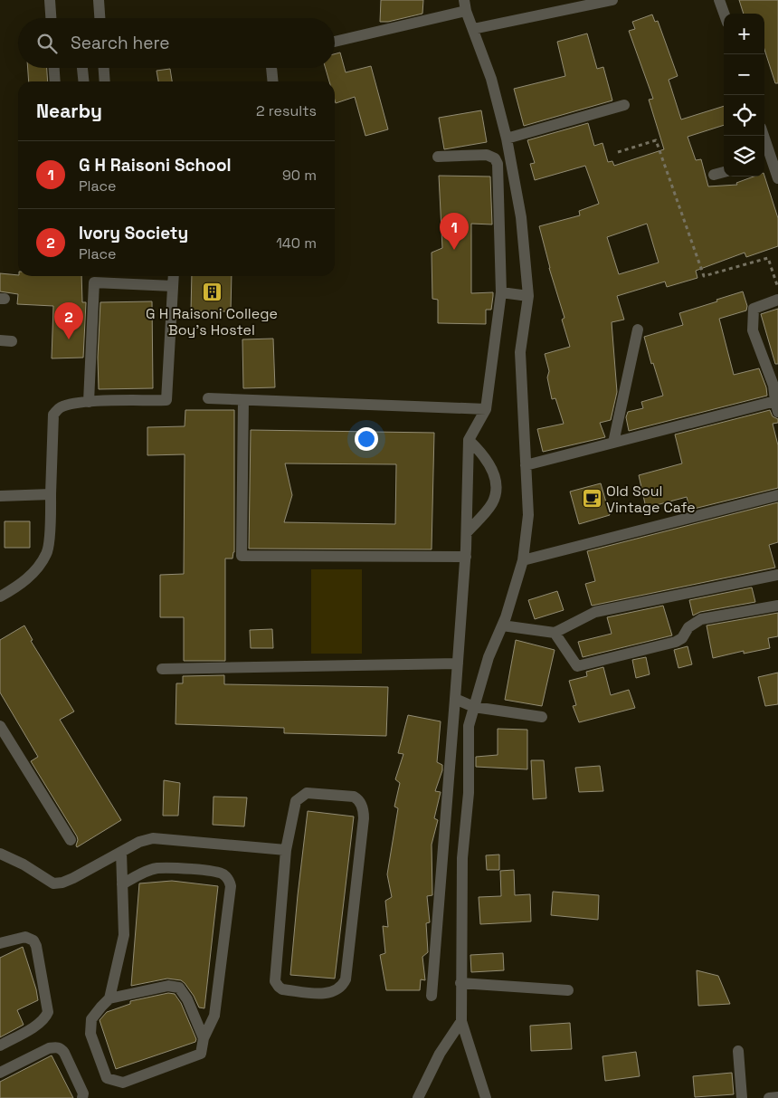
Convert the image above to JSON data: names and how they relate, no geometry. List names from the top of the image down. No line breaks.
{"places":{"building":["G H Raisoni College Boy's Hostel"],"cafe":["Old Soul Vintage Cafe"]},"page":{"map_buttons":["+","−"],"search":"Search here","heading":["Nearby","2 results"],"list":[{"mark":"1","name":"G H Raisoni School","note":"Place","value":"90 m"},{"mark":"2","name":"Ivory Society","note":"Place","value":"140 m"}],"pins":["1","2"]}}
